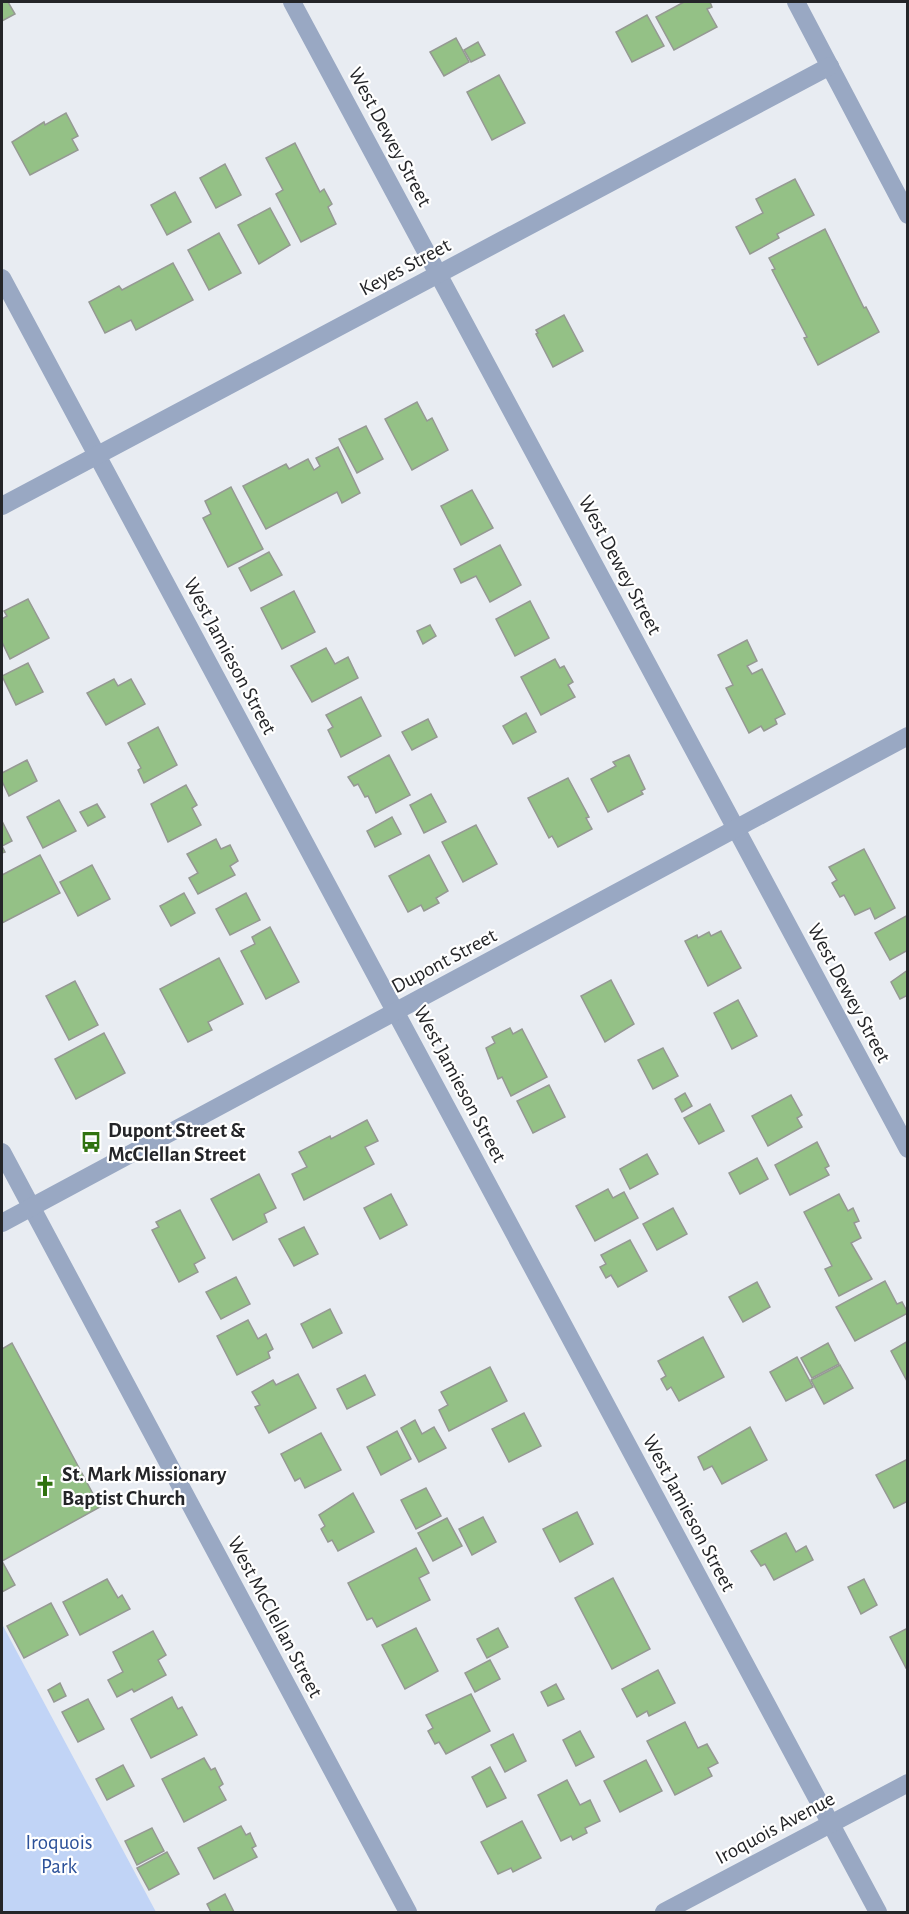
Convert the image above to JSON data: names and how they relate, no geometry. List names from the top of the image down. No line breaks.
{"streets":{"street":["West Dewey Street","Keyes Street","West Jamieson Street","Dupont Street","West McClellan Street","Iroquois Avenue"]},"crossings":[["West Dewey Street","Keyes Street"],["West Dewey Street","Dupont Street"],["Keyes Street","West Jamieson Street"],["West Jamieson Street","Dupont Street"],["West Jamieson Street","Iroquois Avenue"],["Dupont Street","West McClellan Street"]],"parks":["Iroquois Park"],"places":{"bus stop":["Dupont Street & McClellan Street"],"church":["St. Mark Missionary Baptist Church"]}}
